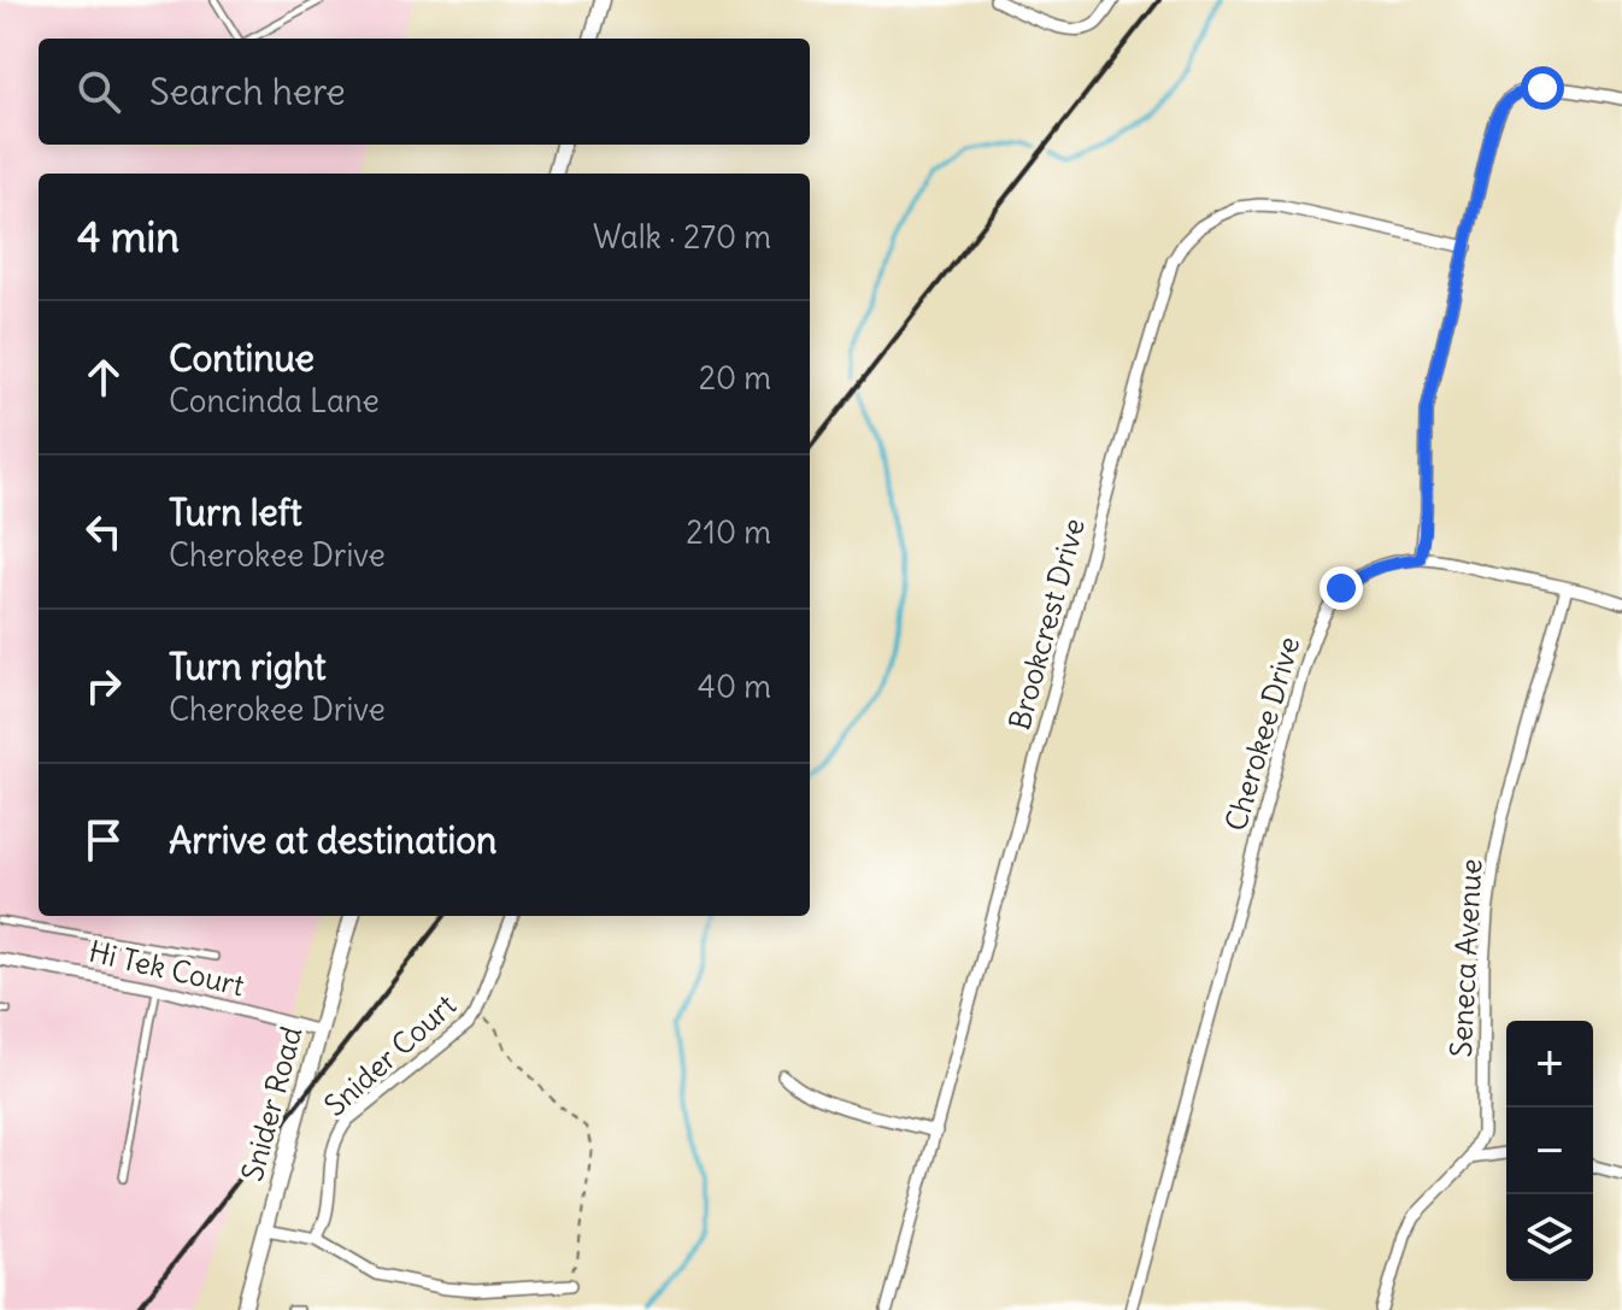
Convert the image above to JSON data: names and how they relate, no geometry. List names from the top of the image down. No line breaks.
{"streets":{"street":["Brookcrest Drive","Cherokee Drive","Seneca Avenue","Hi Tek Court","Snider Court","Snider Road"]},"crossings":[["Hi Tek Court","Snider Road"]],"page":{"search":"Search here","heading":["4 min","Walk · 270 m"],"list":[["Continue","Concinda Lane","20 m"],["Turn left","Cherokee Drive","210 m"],["Turn right","Cherokee Drive","40 m"],"Arrive at destination"],"map_buttons":["+","−"]}}
